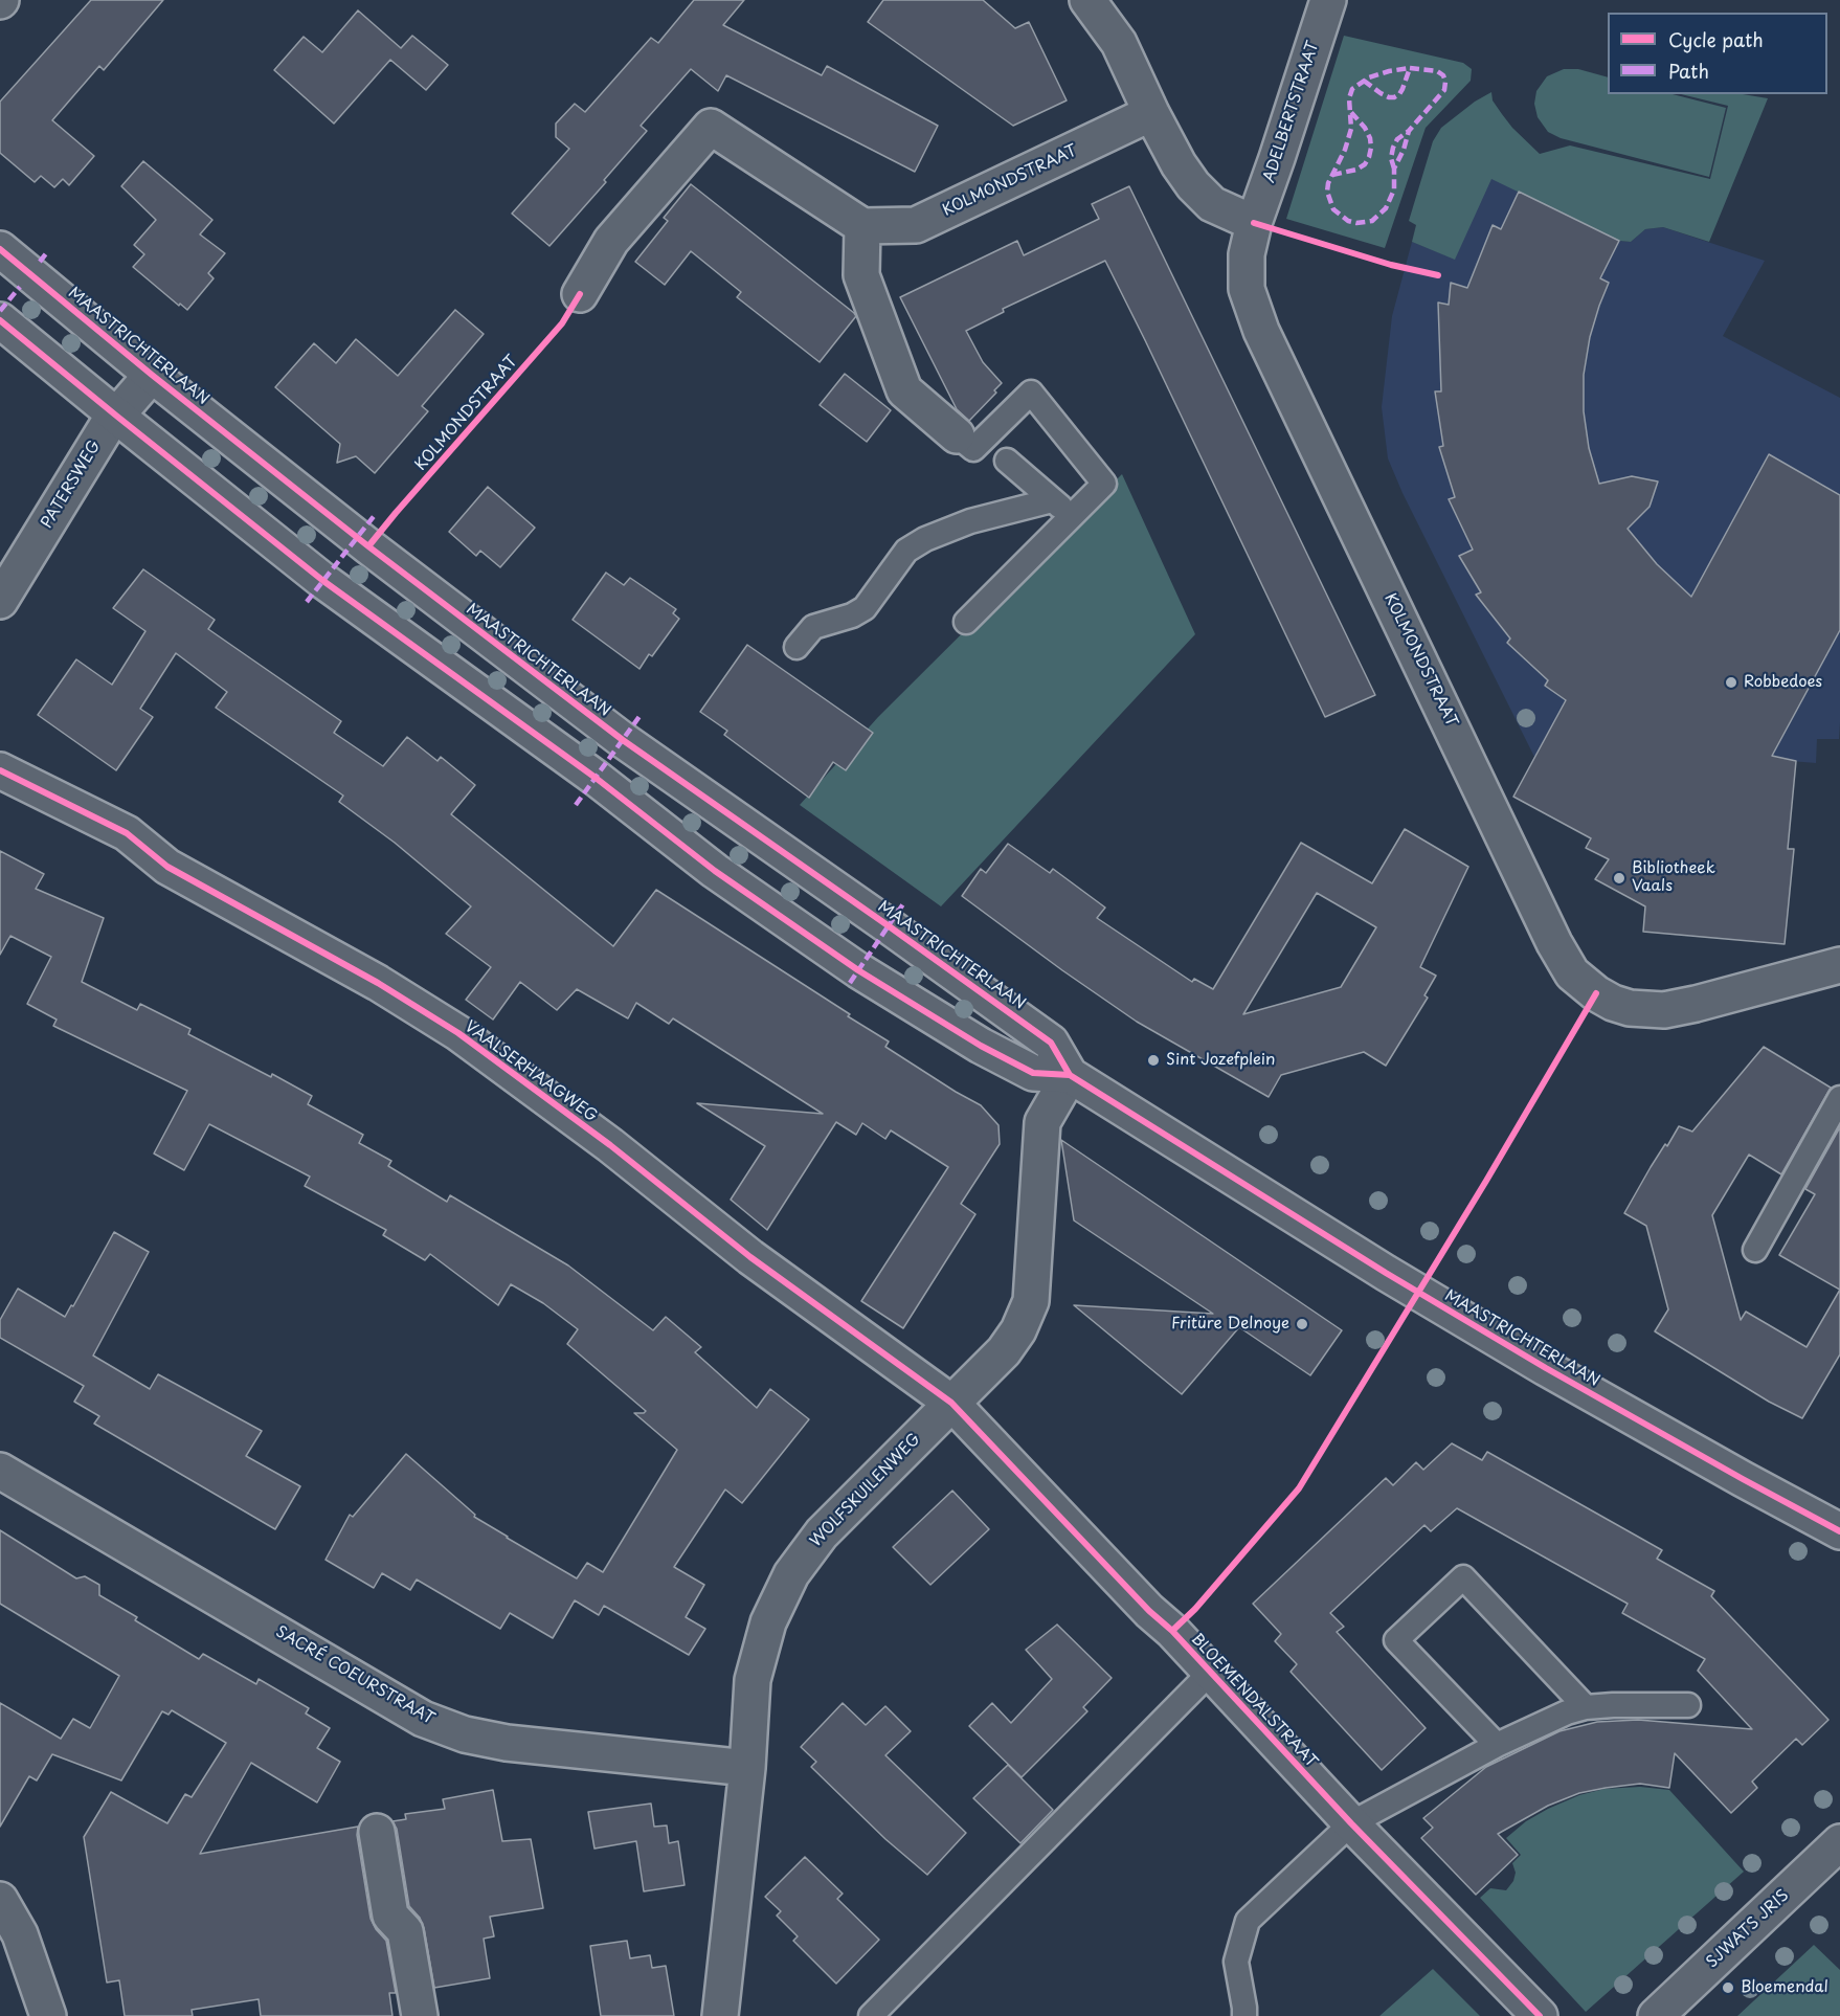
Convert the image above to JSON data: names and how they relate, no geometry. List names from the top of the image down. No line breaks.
{"streets":{"street":["ADELBERTSTRAAT","KOLMONDSTRAAT","MAASTRICHTERLAAN","PATERSWEG","VAALSERHAAGWEG","WOLFSKUILENWEG","SACRÉ COEURSTRAAT","BLOEMENDALSTRAAT","SJWATS JRIS"]},"crossings":[["ADELBERTSTRAAT","KOLMONDSTRAAT"],["MAASTRICHTERLAAN","PATERSWEG"],["MAASTRICHTERLAAN","WOLFSKUILENWEG"],["VAALSERHAAGWEG","WOLFSKUILENWEG"],["VAALSERHAAGWEG","BLOEMENDALSTRAAT"],["WOLFSKUILENWEG","SACRÉ COEURSTRAAT"],["WOLFSKUILENWEG","BLOEMENDALSTRAAT"]],"places":["Robbedoes","Bibliotheek Vaals","Sint Jozefplein","Fritüre Delnoye","Bloemendal"],"legend":["Cycle path","Path"]}
